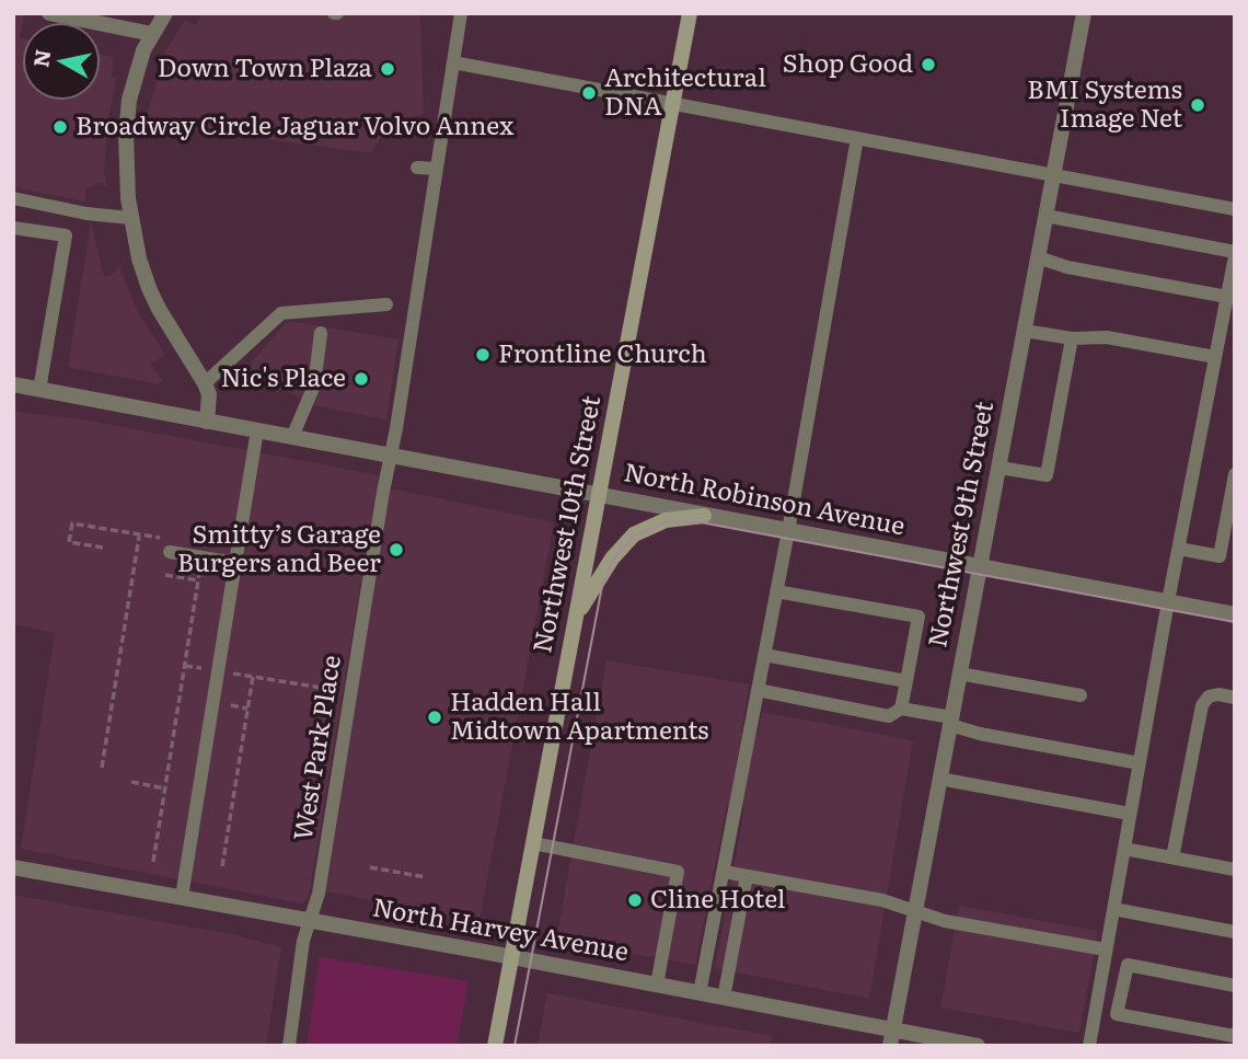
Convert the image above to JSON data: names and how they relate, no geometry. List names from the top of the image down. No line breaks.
{"streets":{"main road":["Northwest 10th Street"],"street":["North Robinson Avenue","Northwest 9th Street","North Harvey Avenue"],"lane":["West Park Place"]},"crossings":[["North Robinson Avenue","Northwest 10th Street"],["North Robinson Avenue","Northwest 9th Street"],["North Robinson Avenue","West Park Place"],["Northwest 10th Street","North Harvey Avenue"],["Northwest 9th Street","North Harvey Avenue"],["West Park Place","North Harvey Avenue"]],"places":["Shop Good","Down Town Plaza","Architectural DNA","BMI Systems Image Net","Broadway Circle Jaguar Volvo Annex","Frontline Church","Nic's Place","Smitty’s Garage Burgers and Beer","Hadden Hall Midtown Apartments","Cline Hotel"],"north":"left"}
